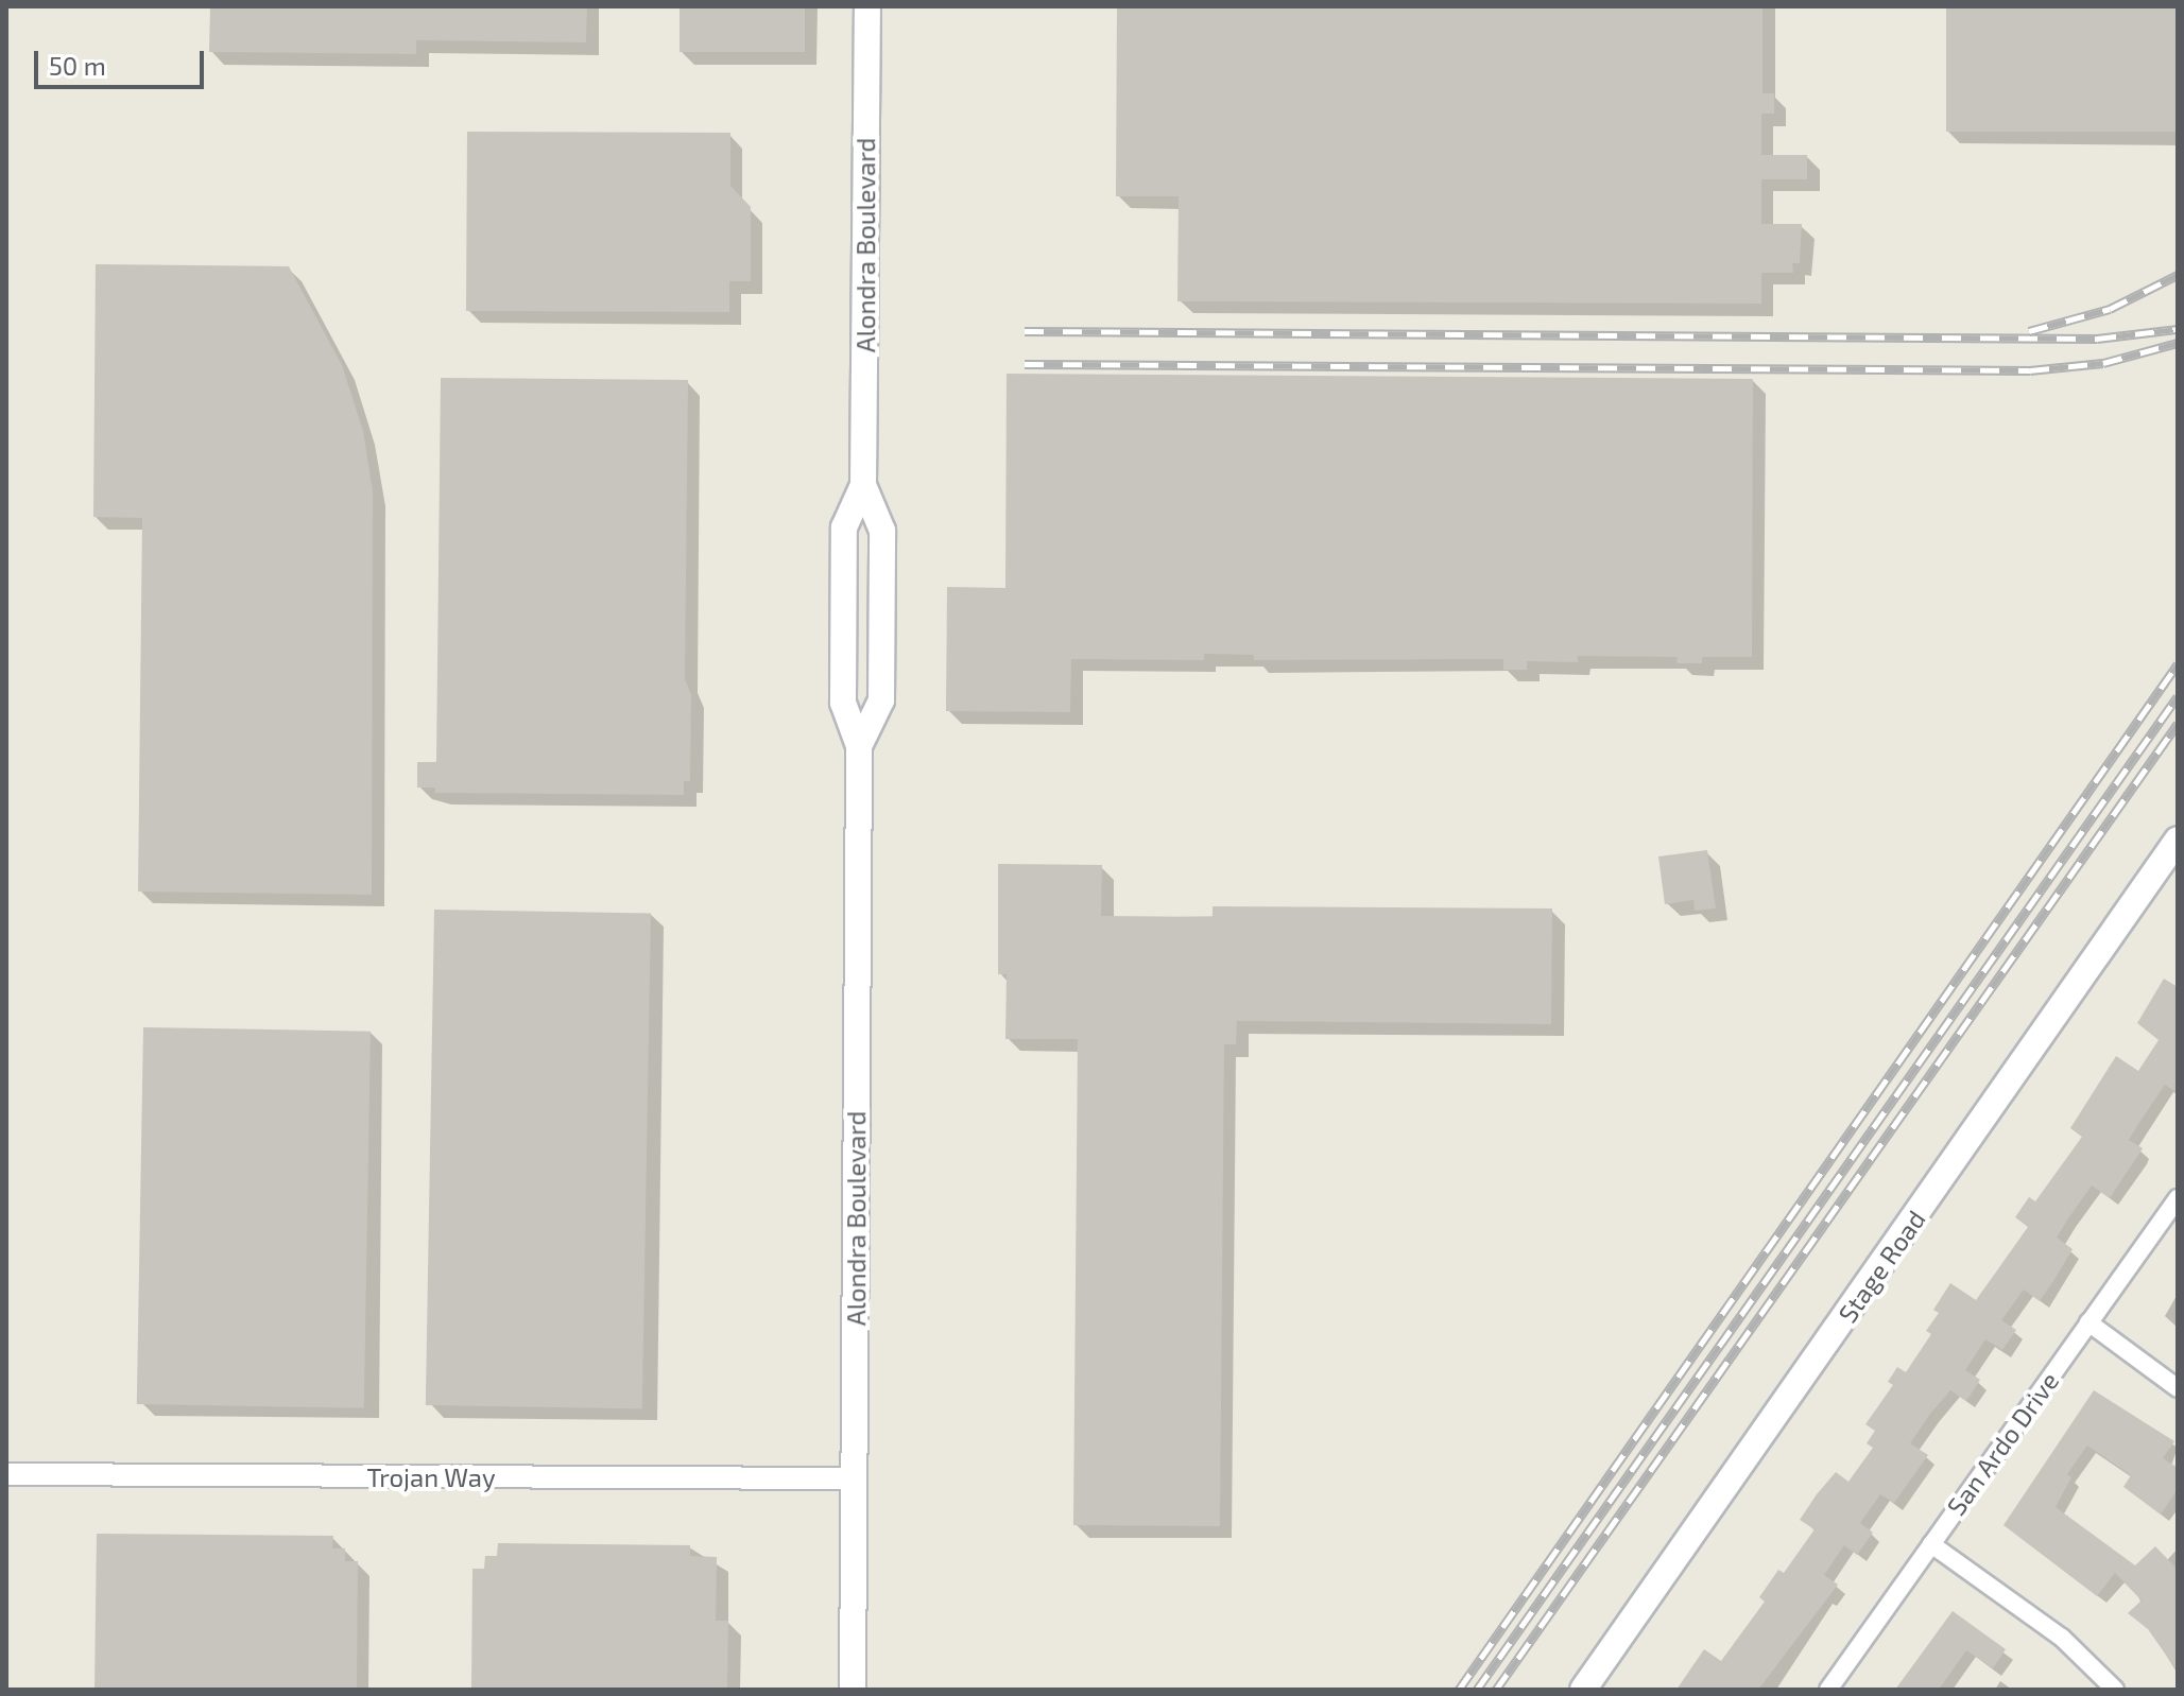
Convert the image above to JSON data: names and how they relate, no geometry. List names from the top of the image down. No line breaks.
{"streets":{"main road":["Alondra Boulevard","Stage Road"],"street":["San Ardo Drive","Trojan Way"]},"crossings":[["Alondra Boulevard","Trojan Way"]],"scale_bar":"50 m"}
